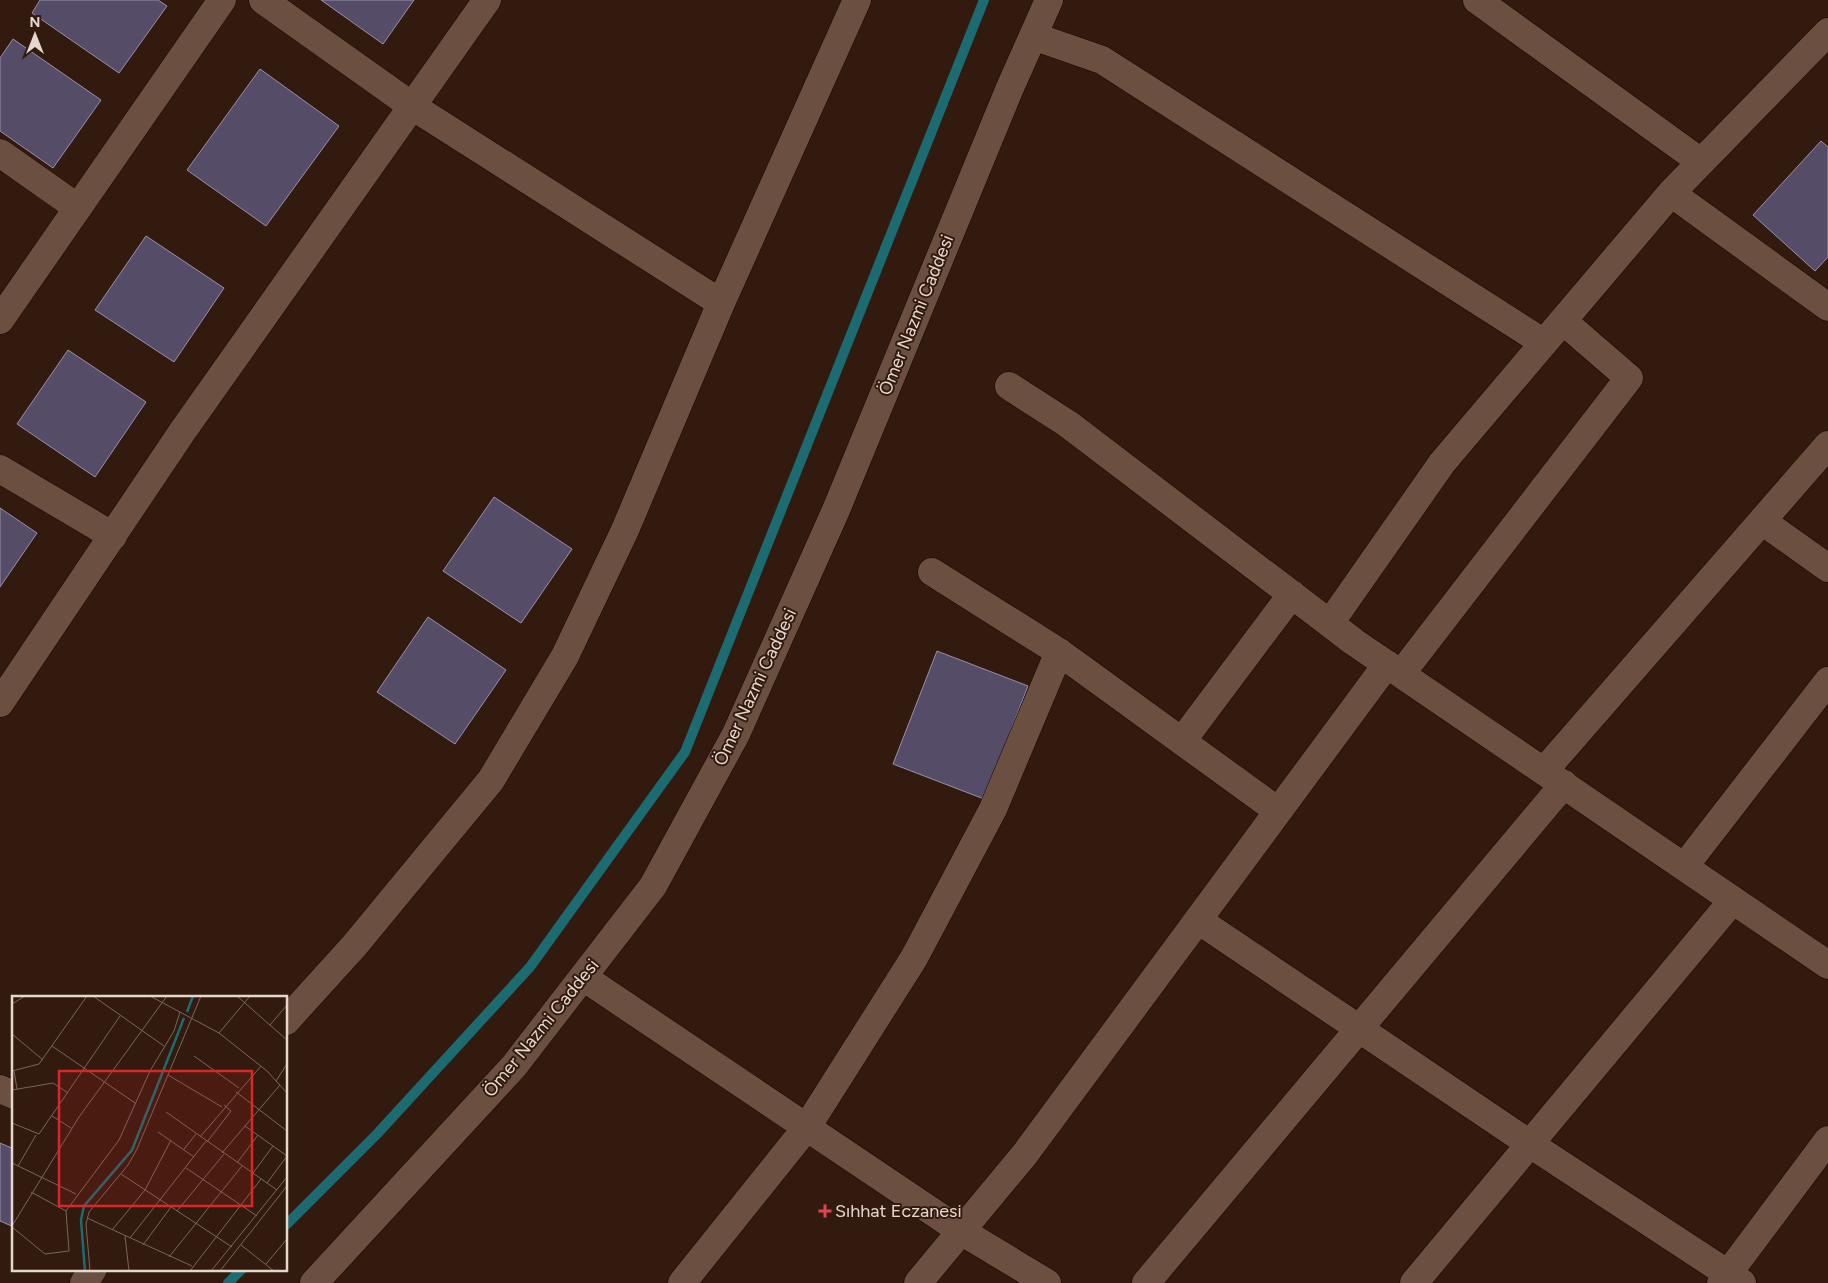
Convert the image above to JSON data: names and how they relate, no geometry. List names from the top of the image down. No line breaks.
{"streets":{"street":["Ömer Nazmi Caddesi"]},"places":{"health":["Sıhhat Eczanesi"]},"north":"top"}
